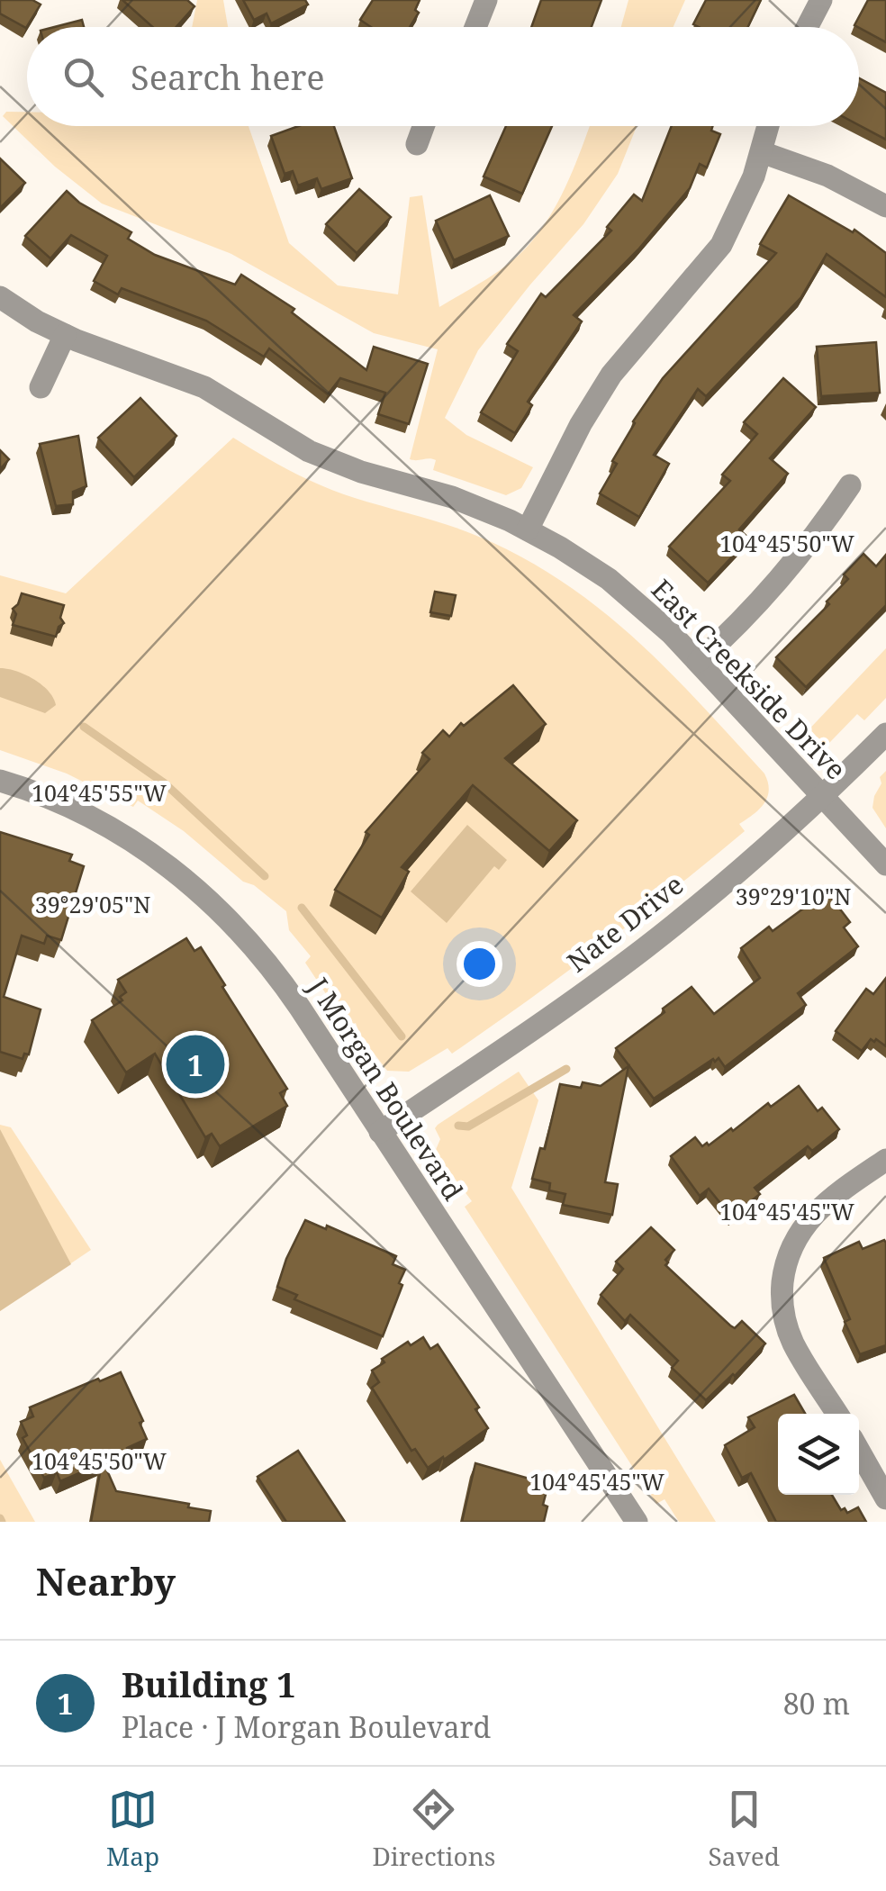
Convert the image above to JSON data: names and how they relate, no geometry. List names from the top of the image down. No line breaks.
{"streets":{"street":["East Creekside Drive","Nate Drive","J Morgan Boulevard"]},"crossings":[["East Creekside Drive","Nate Drive"],["Nate Drive","J Morgan Boulevard"]],"page":{"search":"Search here","pins":"1","heading":"Nearby","list":[{"mark":"1","name":"Building 1","note":"Place · J Morgan Boulevard","value":"80 m"}],"nav":["Map","Directions","Saved"]},"coordinates":["104°45'50\"W","104°45'55\"W","39°29'10\"N","39°29'05\"N","104°45'45\"W"]}
